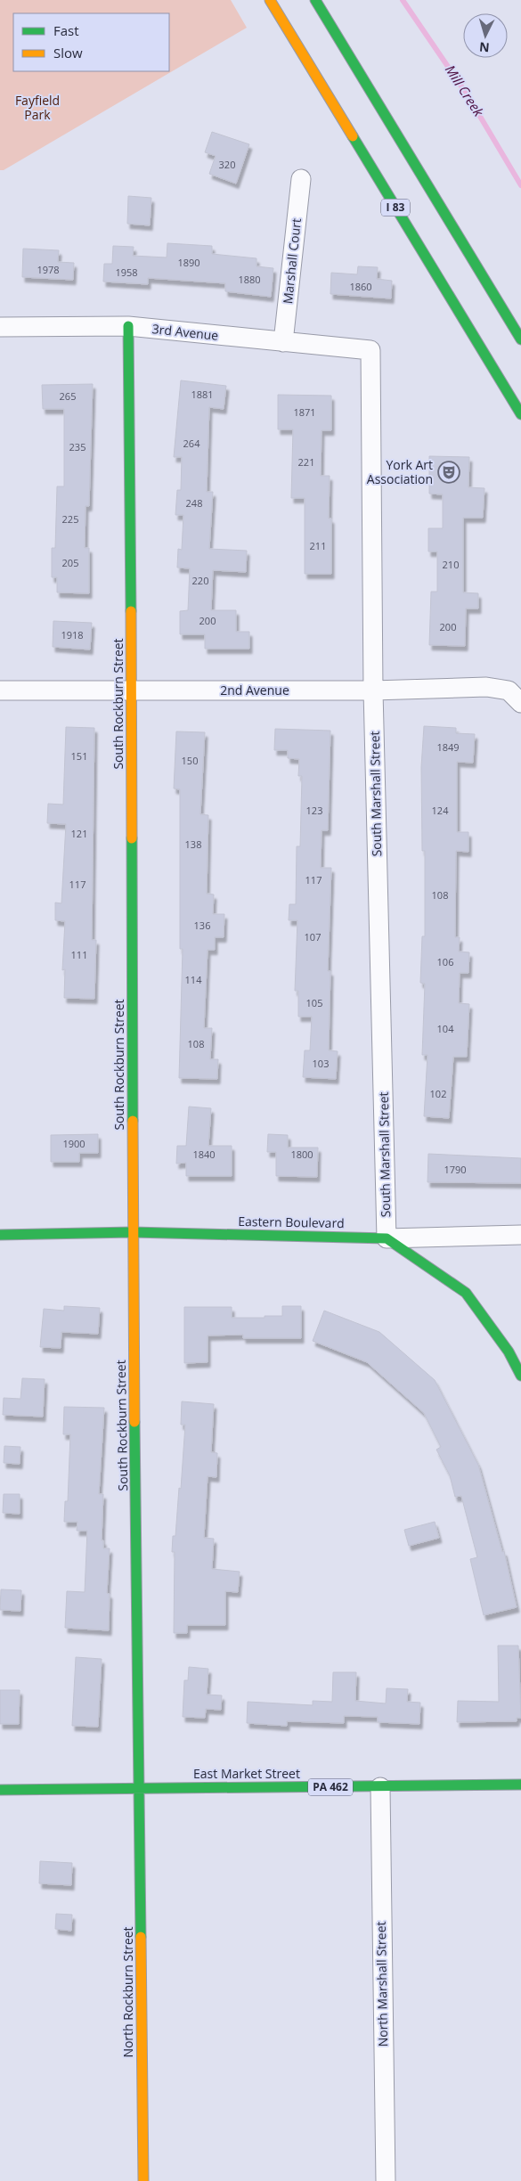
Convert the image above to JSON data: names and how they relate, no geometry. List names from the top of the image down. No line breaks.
{"streets":{"main road":["I 83","South Rockburn Street","Eastern Boulevard","East Market Street","PA 462","North Rockburn Street"],"street":["Marshall Court","3rd Avenue","2nd Avenue","South Marshall Street","North Marshall Street"]},"crossings":[["Marshall Court","3rd Avenue"],["3rd Avenue","South Rockburn Street"],["3rd Avenue","South Marshall Street"],["2nd Avenue","South Rockburn Street"],["2nd Avenue","South Marshall Street"],["South Rockburn Street","Eastern Boulevard"],["South Rockburn Street","East Market Street"],["South Rockburn Street","North Rockburn Street"],["South Marshall Street","Eastern Boulevard"],["East Market Street","North Marshall Street"]],"water":["Mill Creek"],"parks":["Fayfield Park"],"places":{"theatre":["York Art Association"]},"house_numbers":["320","1890","1978","1958","1880","1860","1881","265","1871","264","235","221","248","225","211","205","210","220","200","200","1918","1849","151","150","123","124","121","138","117","117","108","136","107","111","106","114","105","104","108","103","102","1900","1840","1800","1790"],"legend":["Fast","Slow"],"north":"bottom"}
